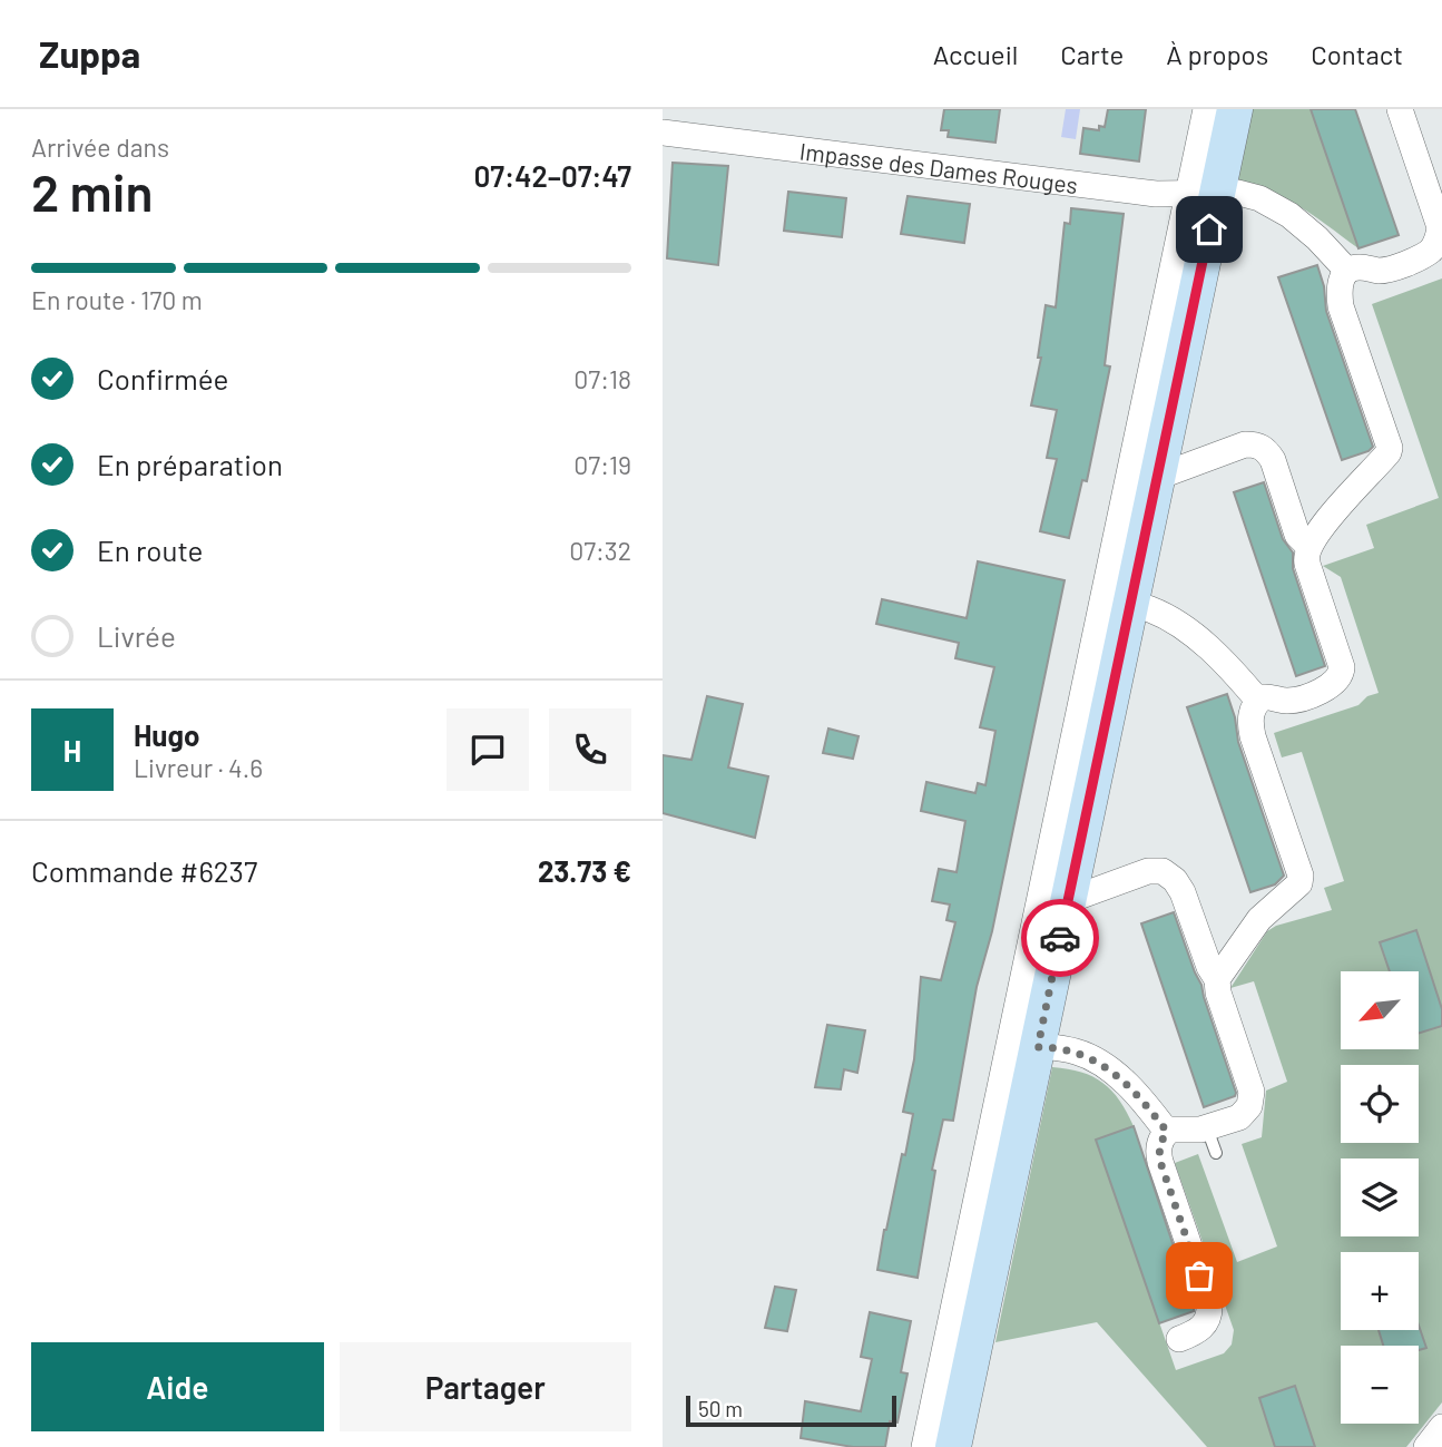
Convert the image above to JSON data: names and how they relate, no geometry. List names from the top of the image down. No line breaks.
{"streets":{"street":["Impasse des Dames Rouges"]},"scale_bar":"50 m","north":"bottom left","page":{"header":"Zuppa","nav":["Accueil","Carte","À propos","Contact"],"heading":["2 min","Arrivée dans","07:42–07:47"],"panel":["Hugo","Livreur · 4.6","Commande #6237","23.73 €"],"bar":"En route · 170 m","list":[["Confirmée","07:18"],["En préparation","07:19"],["En route","07:32"],"Livrée"],"round":"H","map_buttons":["+","−"],"buttons":["Aide","Partager"],"scale":"50 m"}}
